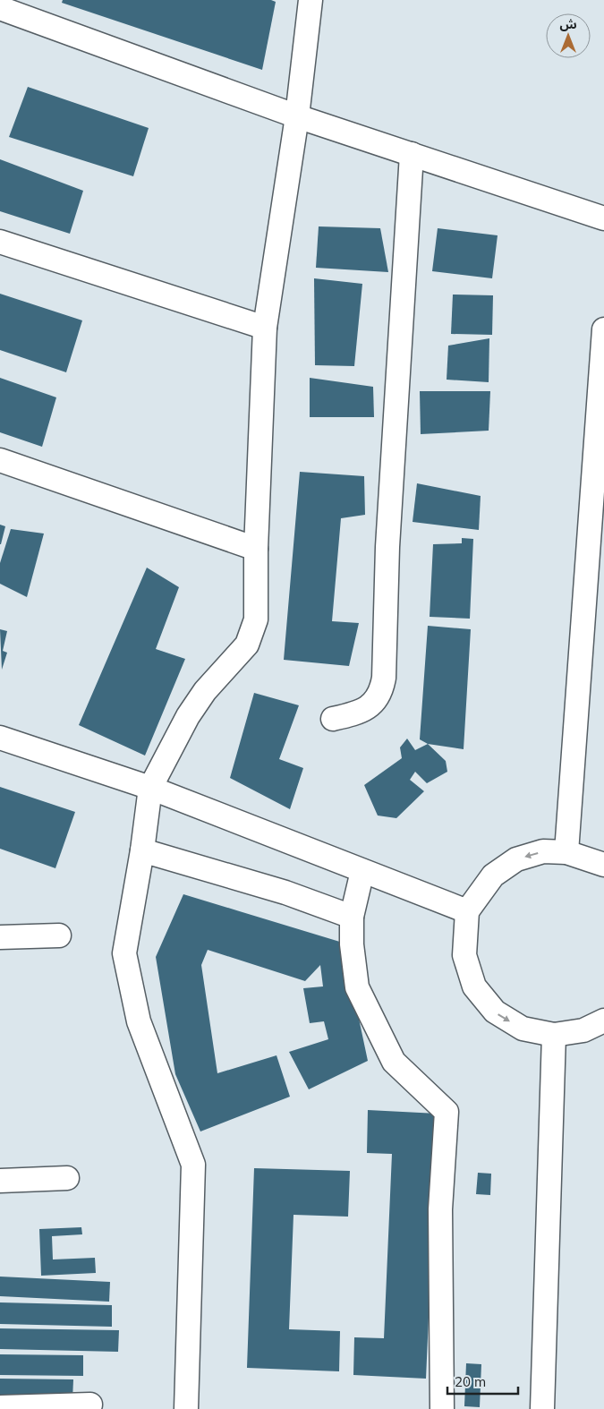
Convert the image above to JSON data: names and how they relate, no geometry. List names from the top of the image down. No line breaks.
{"scale_bar":"20 m","north":"top"}
